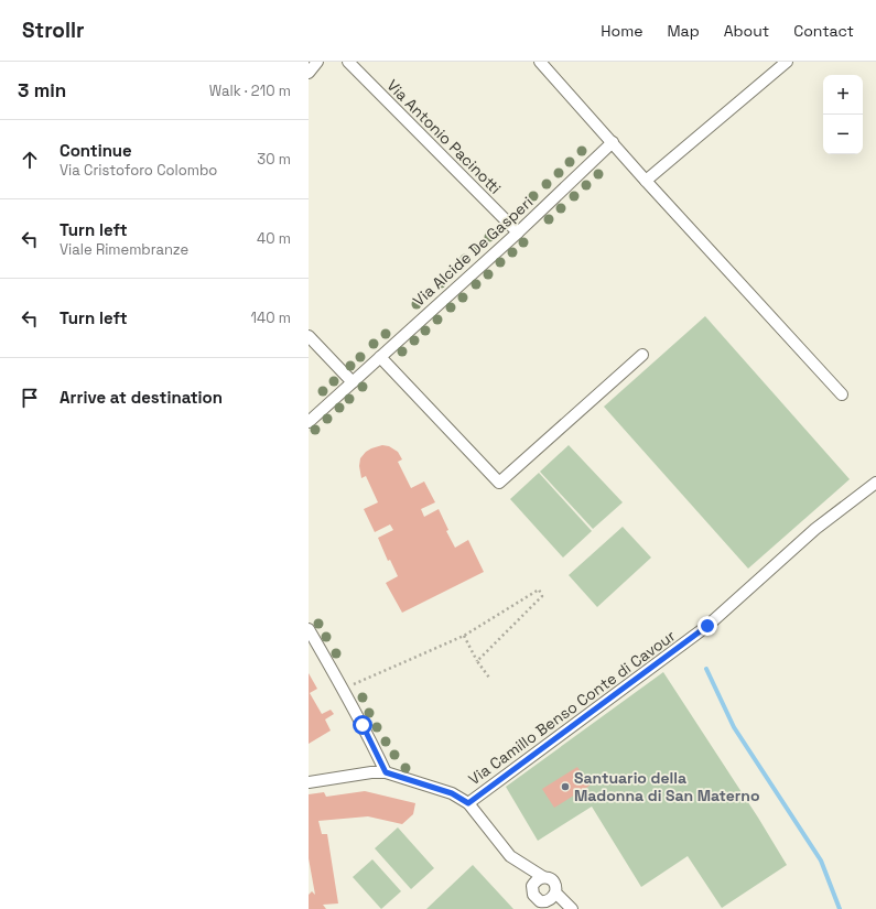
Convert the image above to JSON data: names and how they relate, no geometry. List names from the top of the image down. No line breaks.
{"streets":{"street":["Via Antonio Pacinotti","Via Alcide De Gasperi","Via Camillo Benso Conte di Cavour"]},"crossings":[["Via Antonio Pacinotti","Via Alcide De Gasperi"]],"places":["Santuario della Madonna di San Materno"],"page":{"header":"Strollr","nav":["Home","Map","About","Contact"],"heading":["3 min","Walk · 210 m"],"map_buttons":["+","−"],"list":[["Continue","Via Cristoforo Colombo","30 m"],["Turn left","Viale Rimembranze","40 m"],["Turn left","140 m"],"Arrive at destination"]}}
